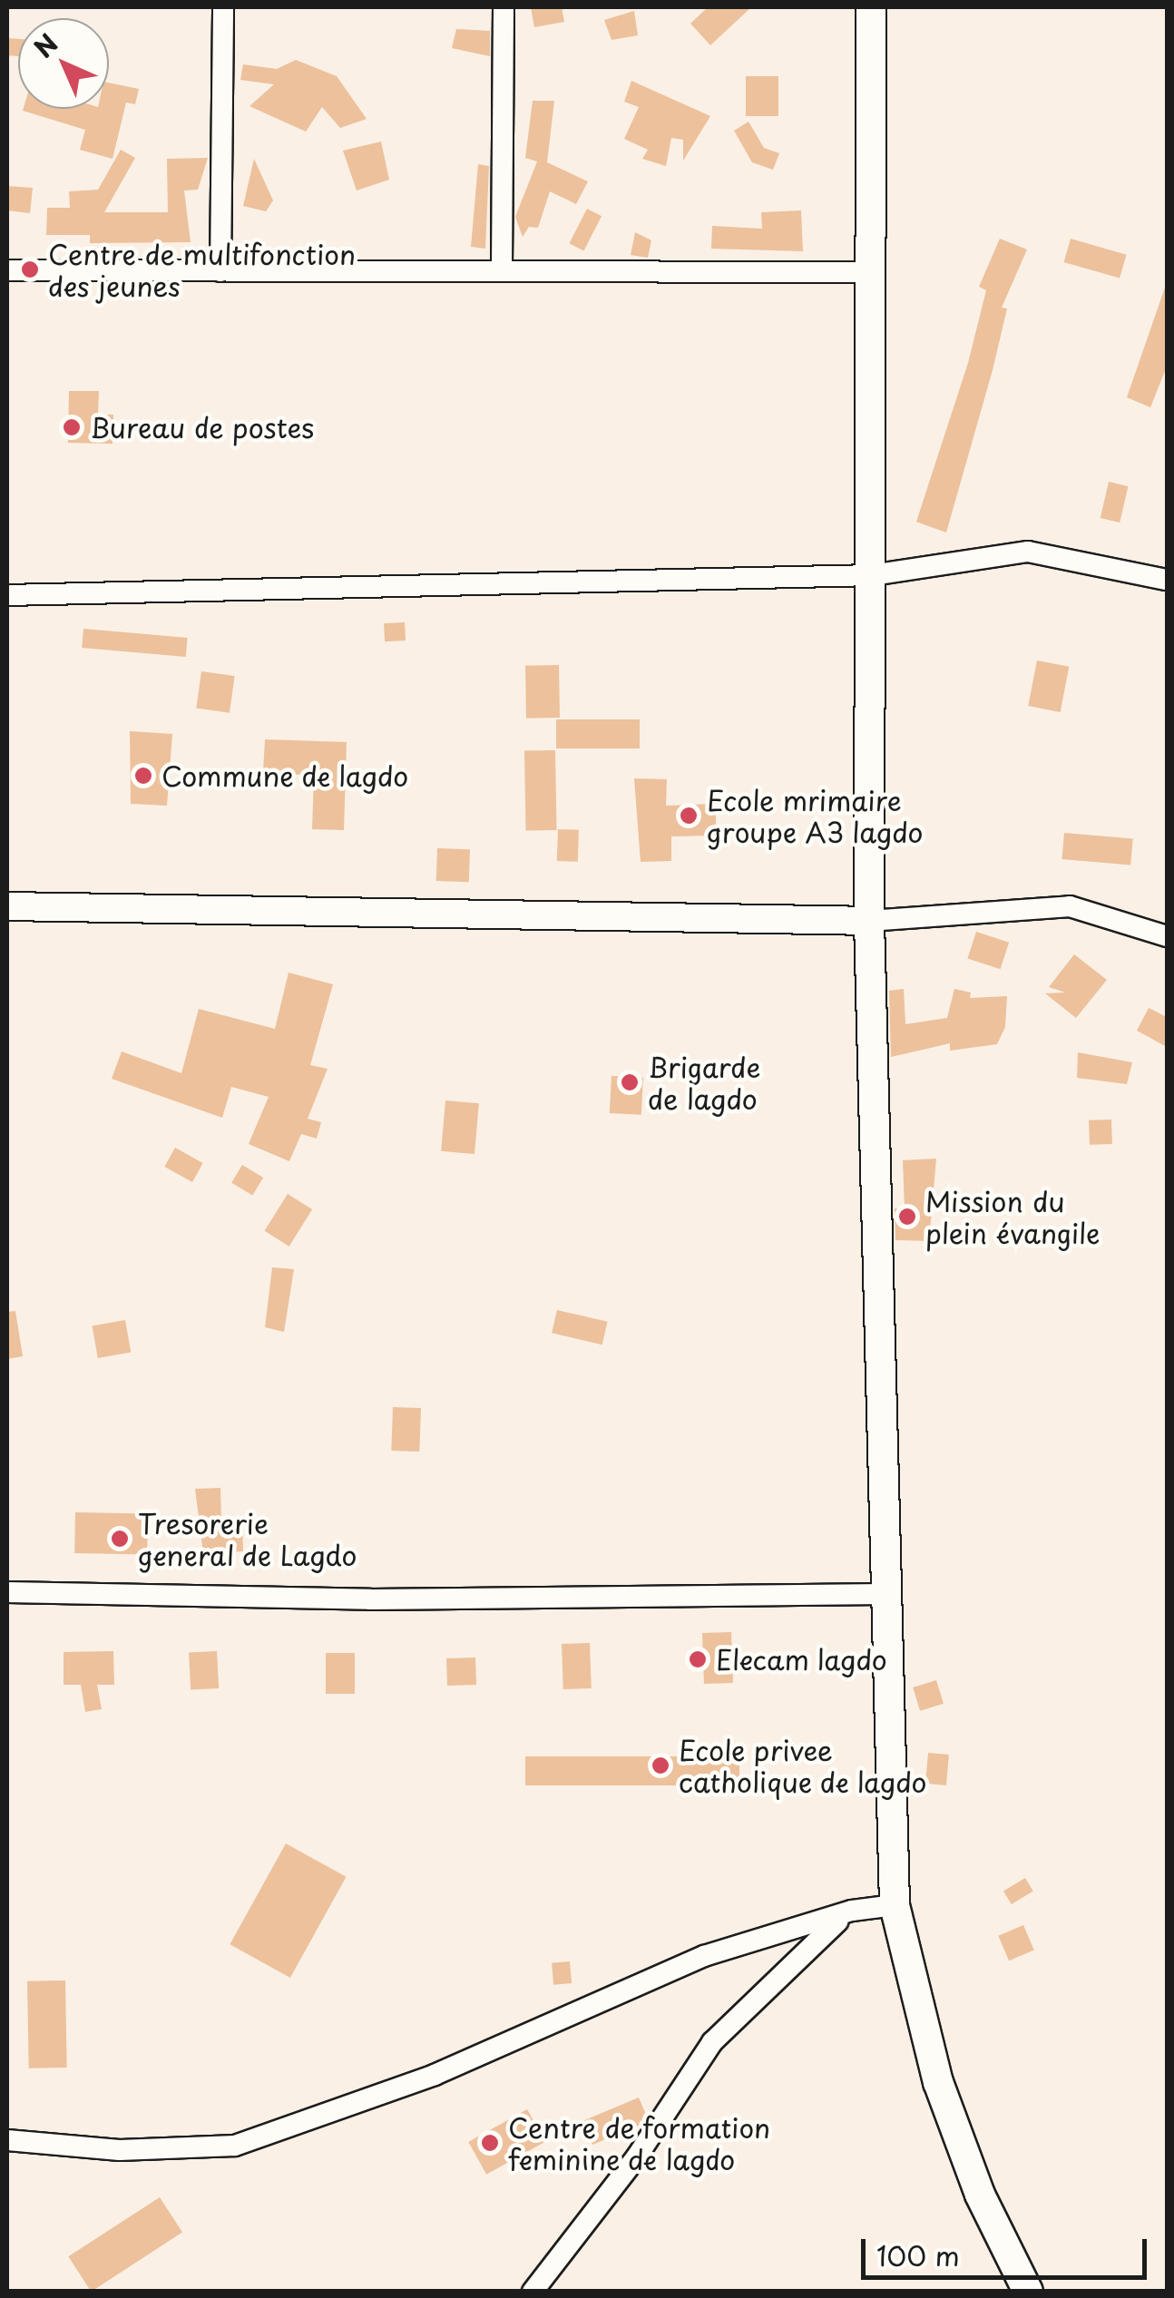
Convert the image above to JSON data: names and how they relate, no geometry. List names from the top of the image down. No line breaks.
{"places":["Centre de multifonction des jeunes","Bureau de postes","Commune de lagdo","Ecole mrimaire groupe A3 lagdo","Brigarde de lagdo","Mission du plein évangile","Tresorerie general de Lagdo","Elecam lagdo","Ecole privee catholique de lagdo","Centre de formation feminine de lagdo"],"scale_bar":"100 m","north":"top left"}
